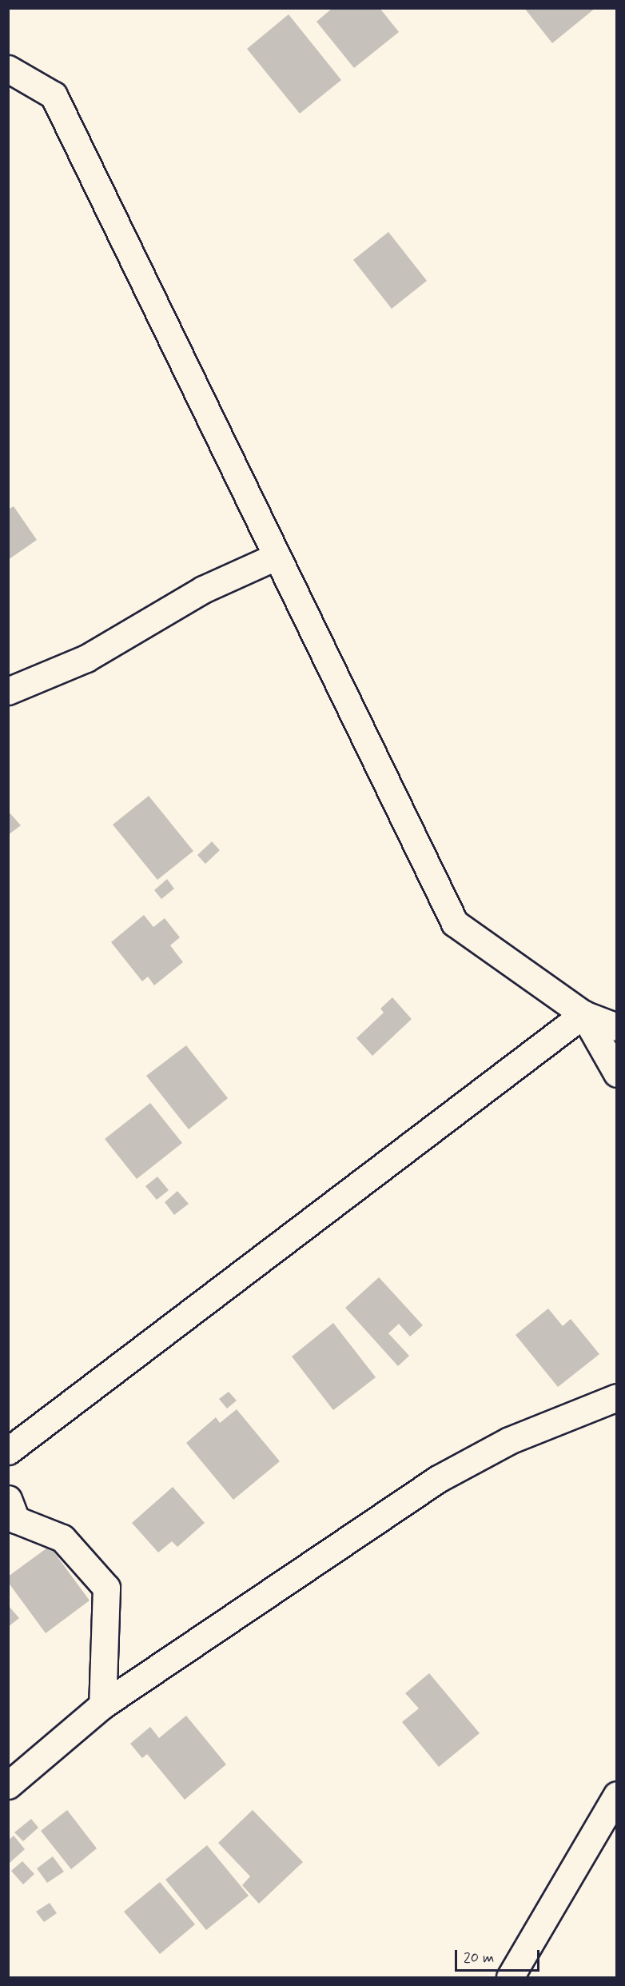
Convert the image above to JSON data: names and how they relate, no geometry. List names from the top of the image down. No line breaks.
{"scale_bar":"20 m"}
